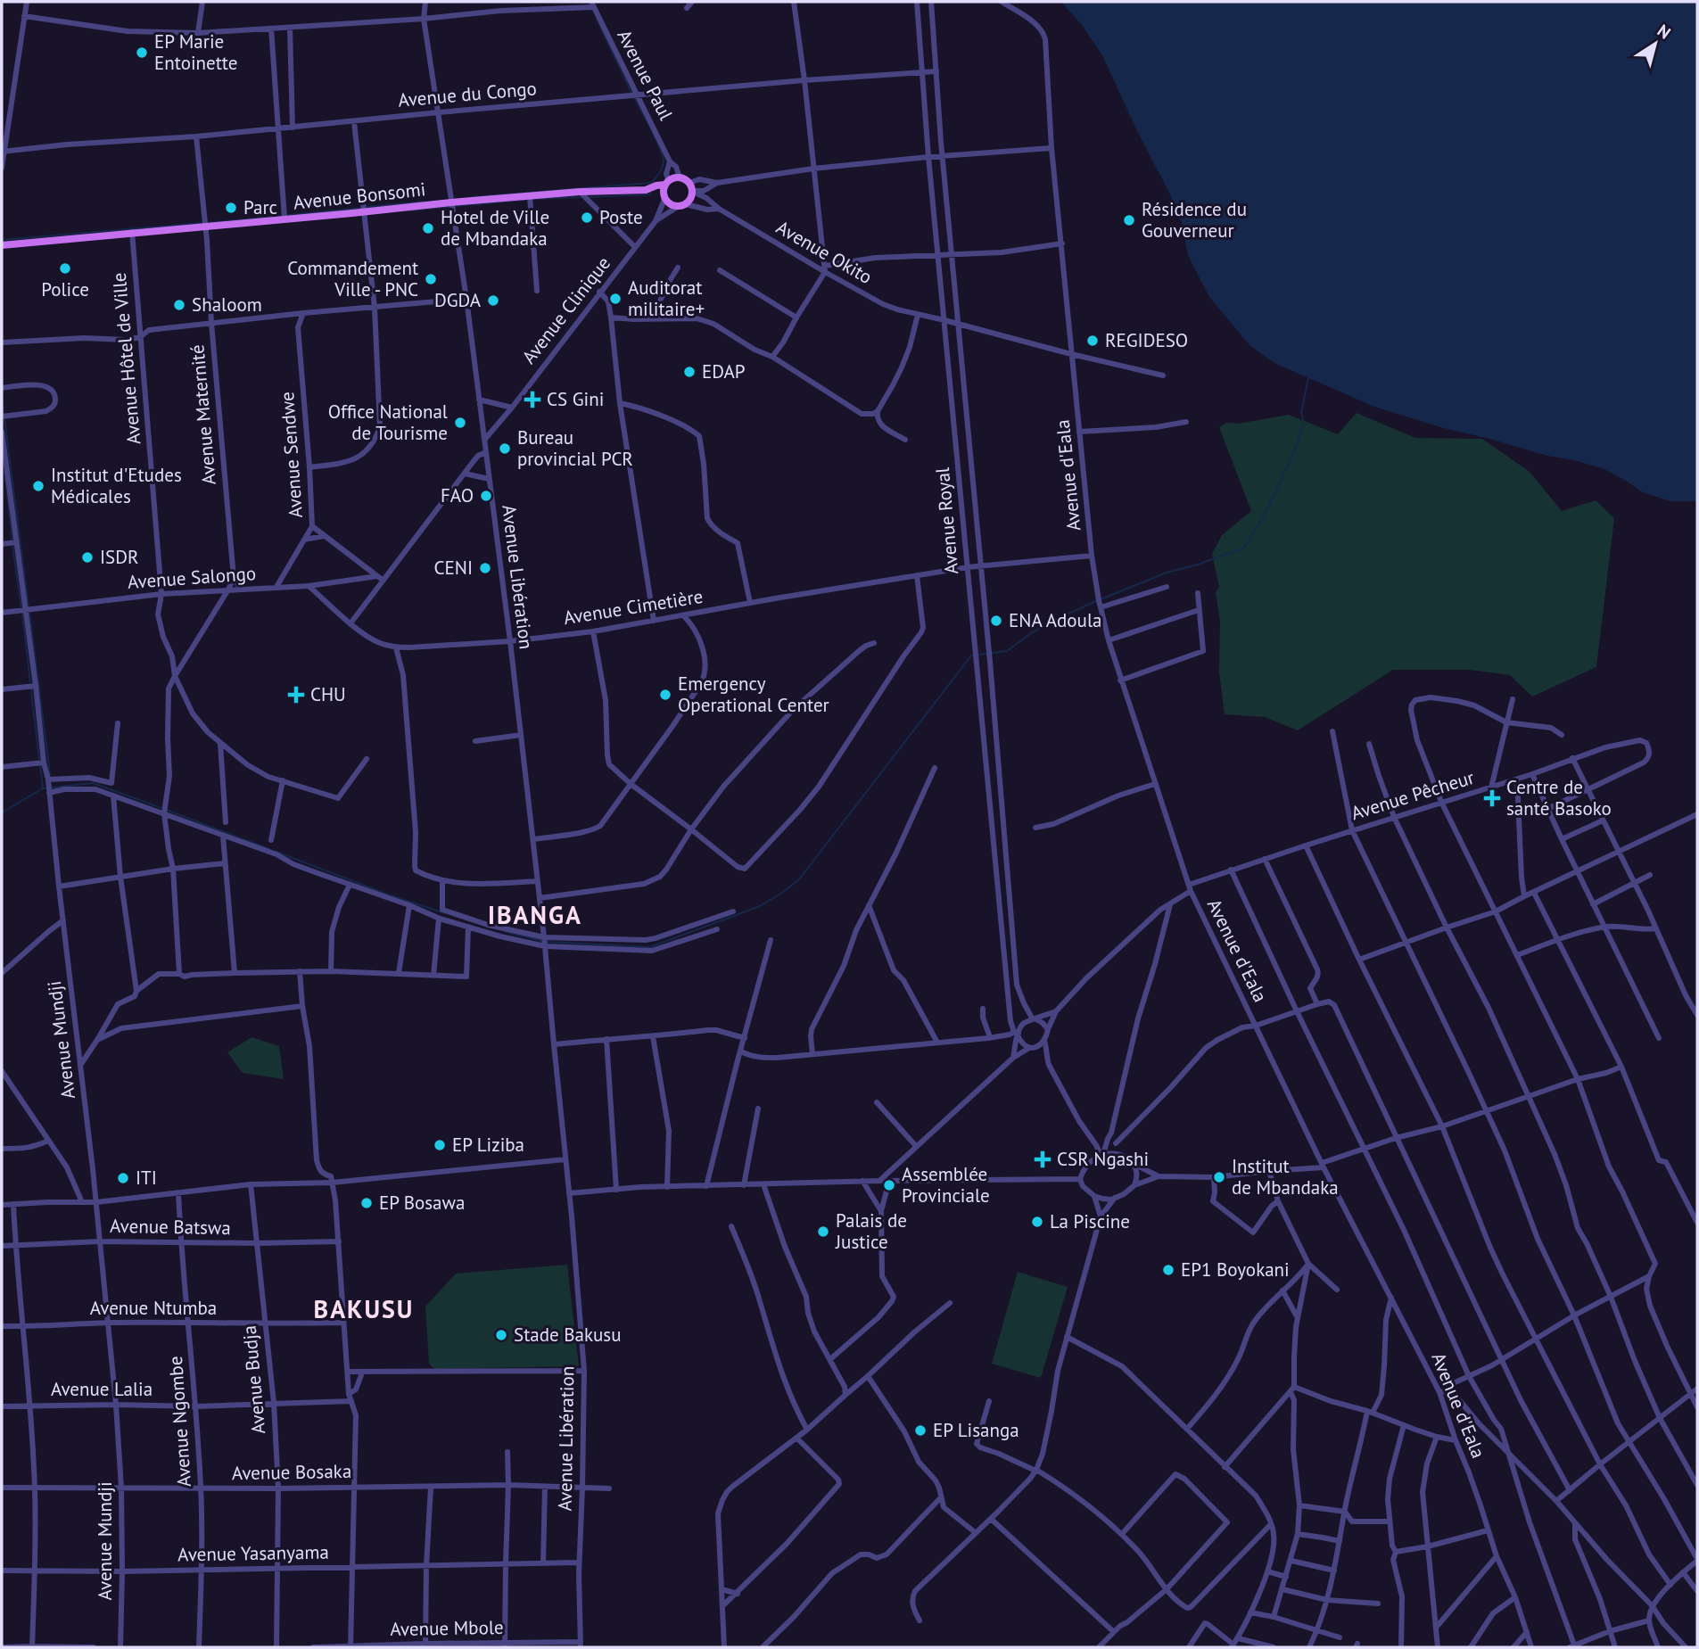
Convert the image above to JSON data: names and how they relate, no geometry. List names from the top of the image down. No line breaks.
{"streets":{"main road":["Avenue Bonsomi"],"street":["Avenue Paul","Avenue du Congo","Avenue Okito","Avenue Clinique","Avenue Hôtel de Ville","Avenue Maternité","Avenue Sendwe","Avenue d'Eala","Avenue Royal","Avenue Libération","Avenue Salongo","Avenue Cimetière","Avenue Pêcheur","Avenue Mundji","Avenue Batswa","Avenue Ntumba","Avenue Budja","Avenue Lalia","Avenue Ngombe","Avenue Bosaka","Avenue Yasanyama","Avenue Mbole"]},"crossings":[["Avenue Paul","Avenue du Congo"],["Avenue Paul","Avenue Bonsomi"],["Avenue Paul","Avenue Okito"],["Avenue Paul","Avenue Clinique"],["Avenue du Congo","Avenue Maternité"],["Avenue du Congo","Avenue Royal"],["Avenue du Congo","Avenue Libération"],["Avenue Bonsomi","Avenue Okito"],["Avenue Bonsomi","Avenue Clinique"],["Avenue Bonsomi","Avenue Hôtel de Ville"],["Avenue Bonsomi","Avenue Maternité"],["Avenue Bonsomi","Avenue Libération"],["Avenue Okito","Avenue Clinique"],["Avenue Okito","Avenue Royal"],["Avenue Clinique","Avenue Libération"],["Avenue Hôtel de Ville","Avenue Salongo"],["Avenue Sendwe","Avenue Salongo"],["Avenue d'Eala","Avenue Cimetière"],["Avenue d'Eala","Avenue Pêcheur"],["Avenue Royal","Avenue Cimetière"],["Avenue Libération","Avenue Cimetière"],["Avenue Libération","Avenue Bosaka"],["Avenue Libération","Avenue Yasanyama"],["Avenue Libération","Avenue Mbole"],["Avenue Salongo","Avenue Cimetière"],["Avenue Salongo","Avenue Mundji"],["Avenue Mundji","Avenue Batswa"],["Avenue Mundji","Avenue Ntumba"],["Avenue Mundji","Avenue Lalia"],["Avenue Mundji","Avenue Bosaka"],["Avenue Mundji","Avenue Yasanyama"],["Avenue Batswa","Avenue Budja"],["Avenue Batswa","Avenue Ngombe"],["Avenue Ntumba","Avenue Budja"],["Avenue Ntumba","Avenue Ngombe"],["Avenue Budja","Avenue Lalia"],["Avenue Budja","Avenue Bosaka"],["Avenue Budja","Avenue Yasanyama"],["Avenue Lalia","Avenue Ngombe"],["Avenue Ngombe","Avenue Bosaka"],["Avenue Ngombe","Avenue Yasanyama"]],"districts":["IBANGA","BAKUSU"],"places":{"other":["EP Marie Entoinette","Parc","Poste","Résidence du Gouverneur","Hotel de Ville de Mbandaka","Police","Commandement Ville - PNC","Auditorat militaire+","DGDA","Shaloom","REGIDESO","EDAP","Office National de Tourisme","Bureau provincial PCR","Institut d'Etudes Médicales","FAO","ISDR","CENI","ENA Adoula","Emergency Operational Center","EP Liziba","Institut de Mbandaka","ITI","Assemblée Provinciale","EP Bosawa","La Piscine","Palais de Justice","EP1 Boyokani","Stade Bakusu","EP Lisanga"],"health":["CS Gini","CHU","Centre de santé Basoko","CSR Ngashi"]},"north":"top right"}
